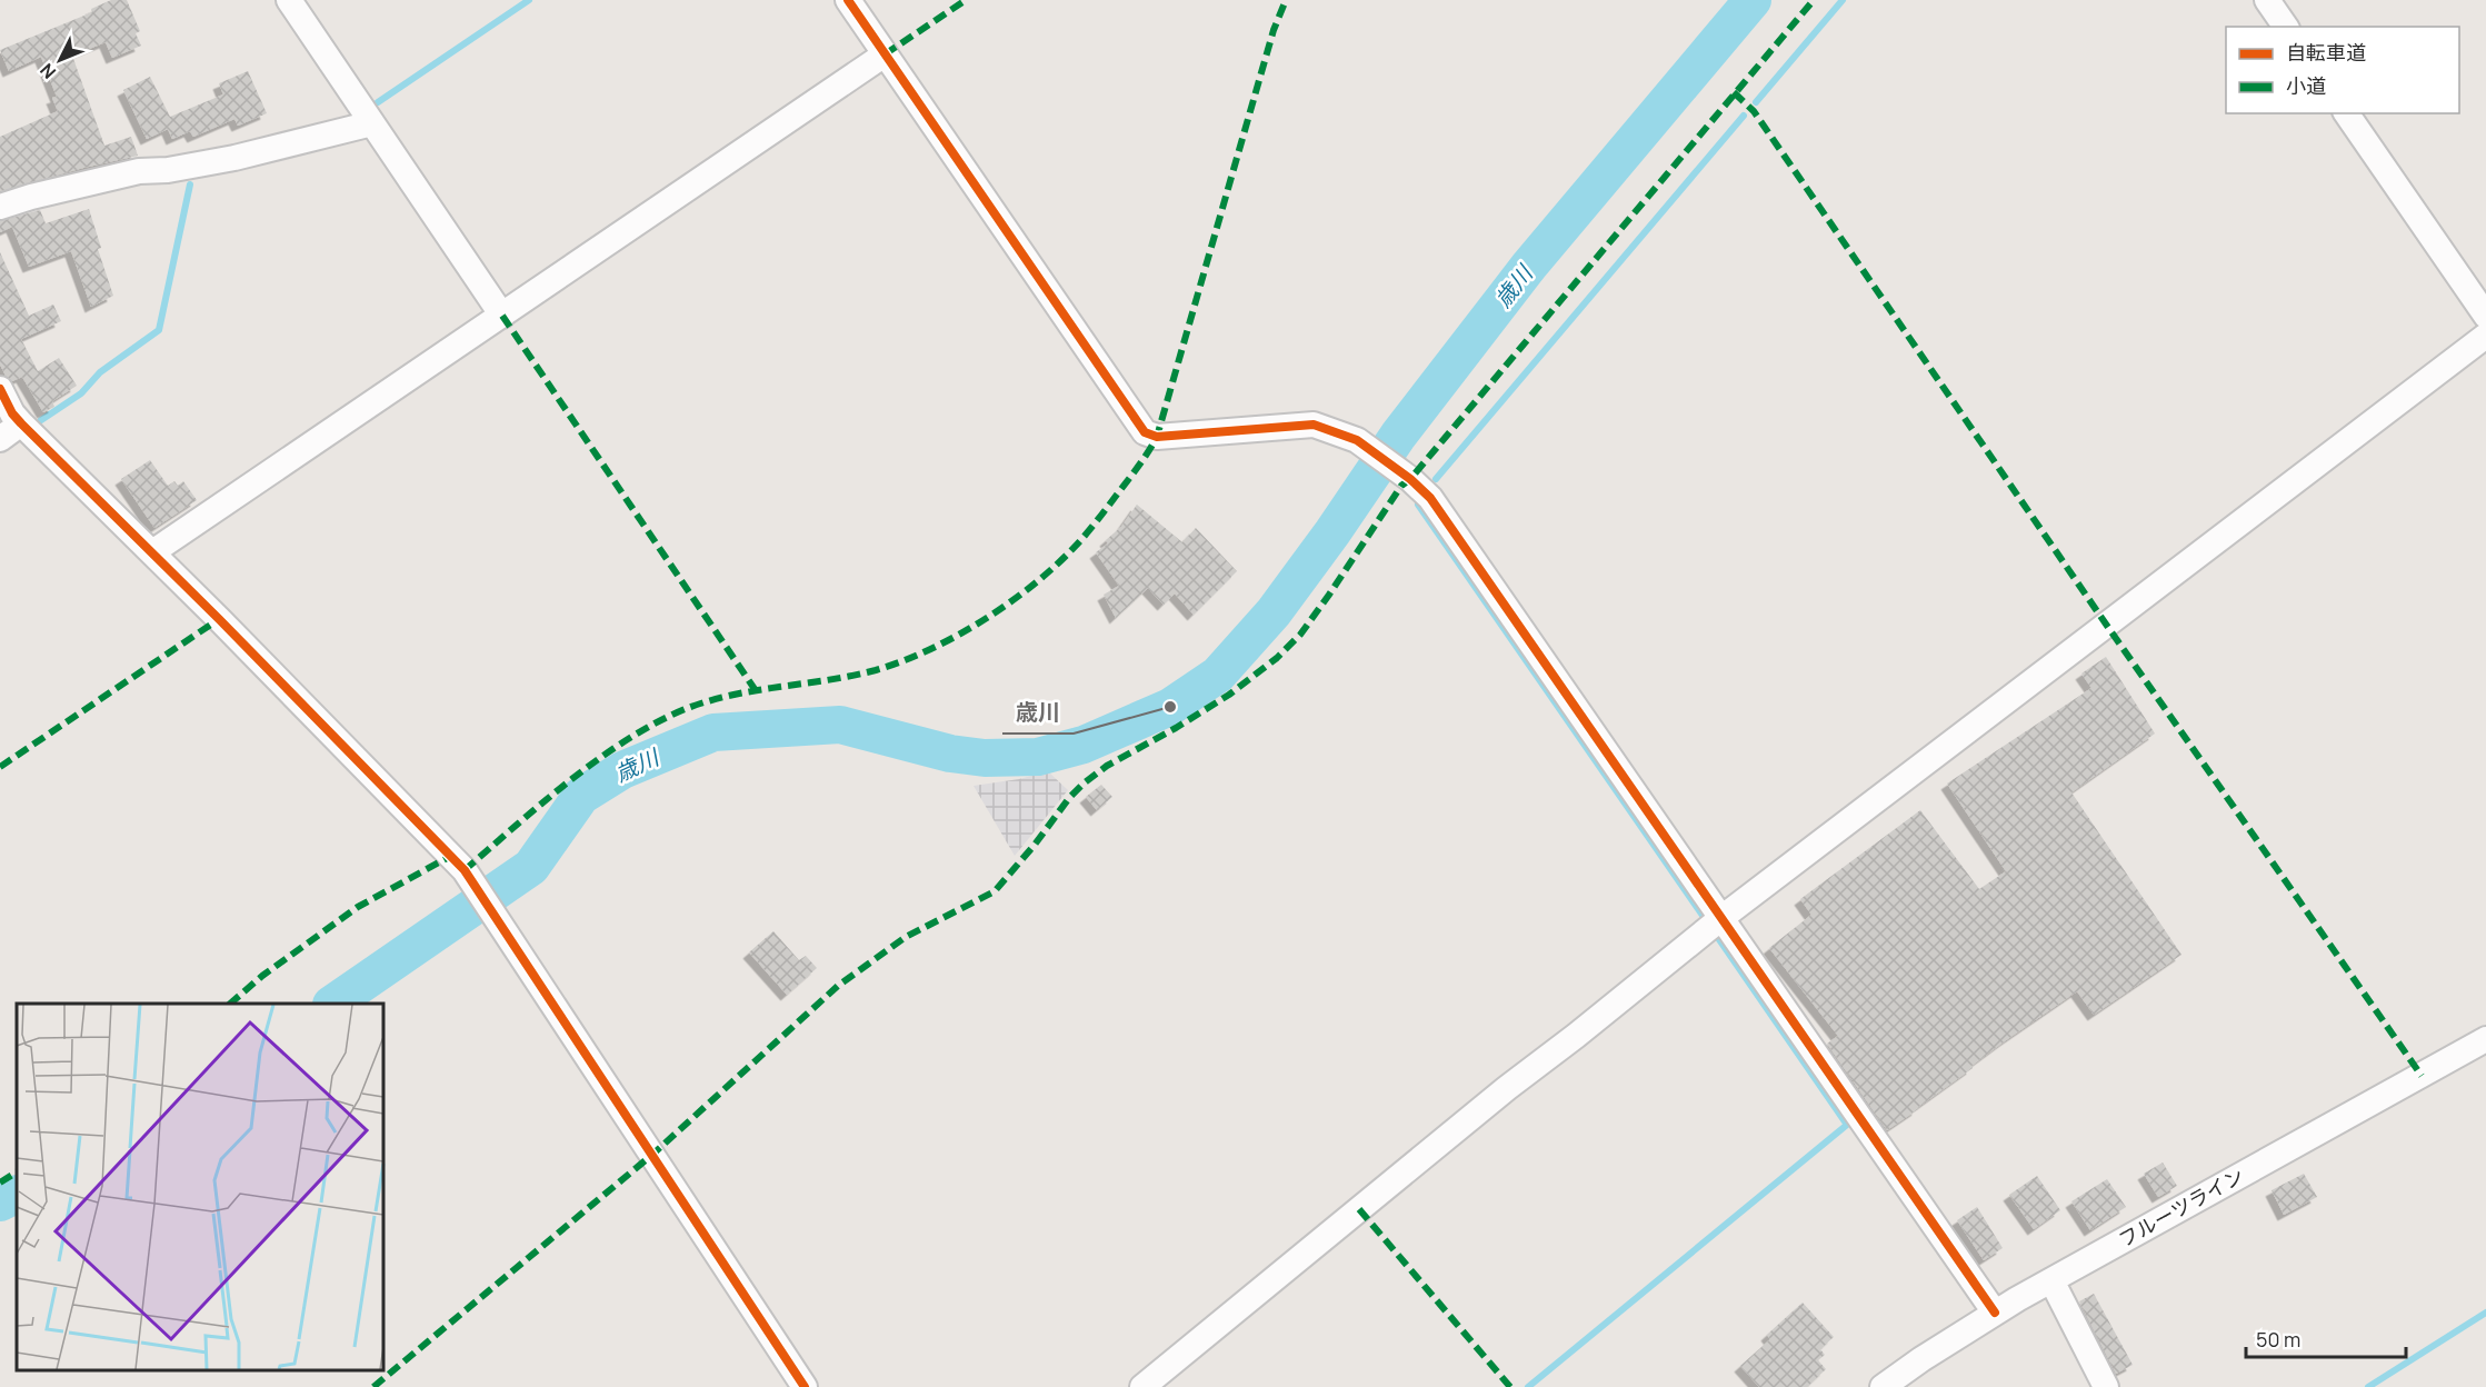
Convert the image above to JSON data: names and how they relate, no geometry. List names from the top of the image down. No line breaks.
{"streets":{"street":["フルーツライン"]},"water":["歳川"],"places":["歳川"],"legend":["自転車道","小道"],"scale_bar":"50 m","north":"bottom left"}
